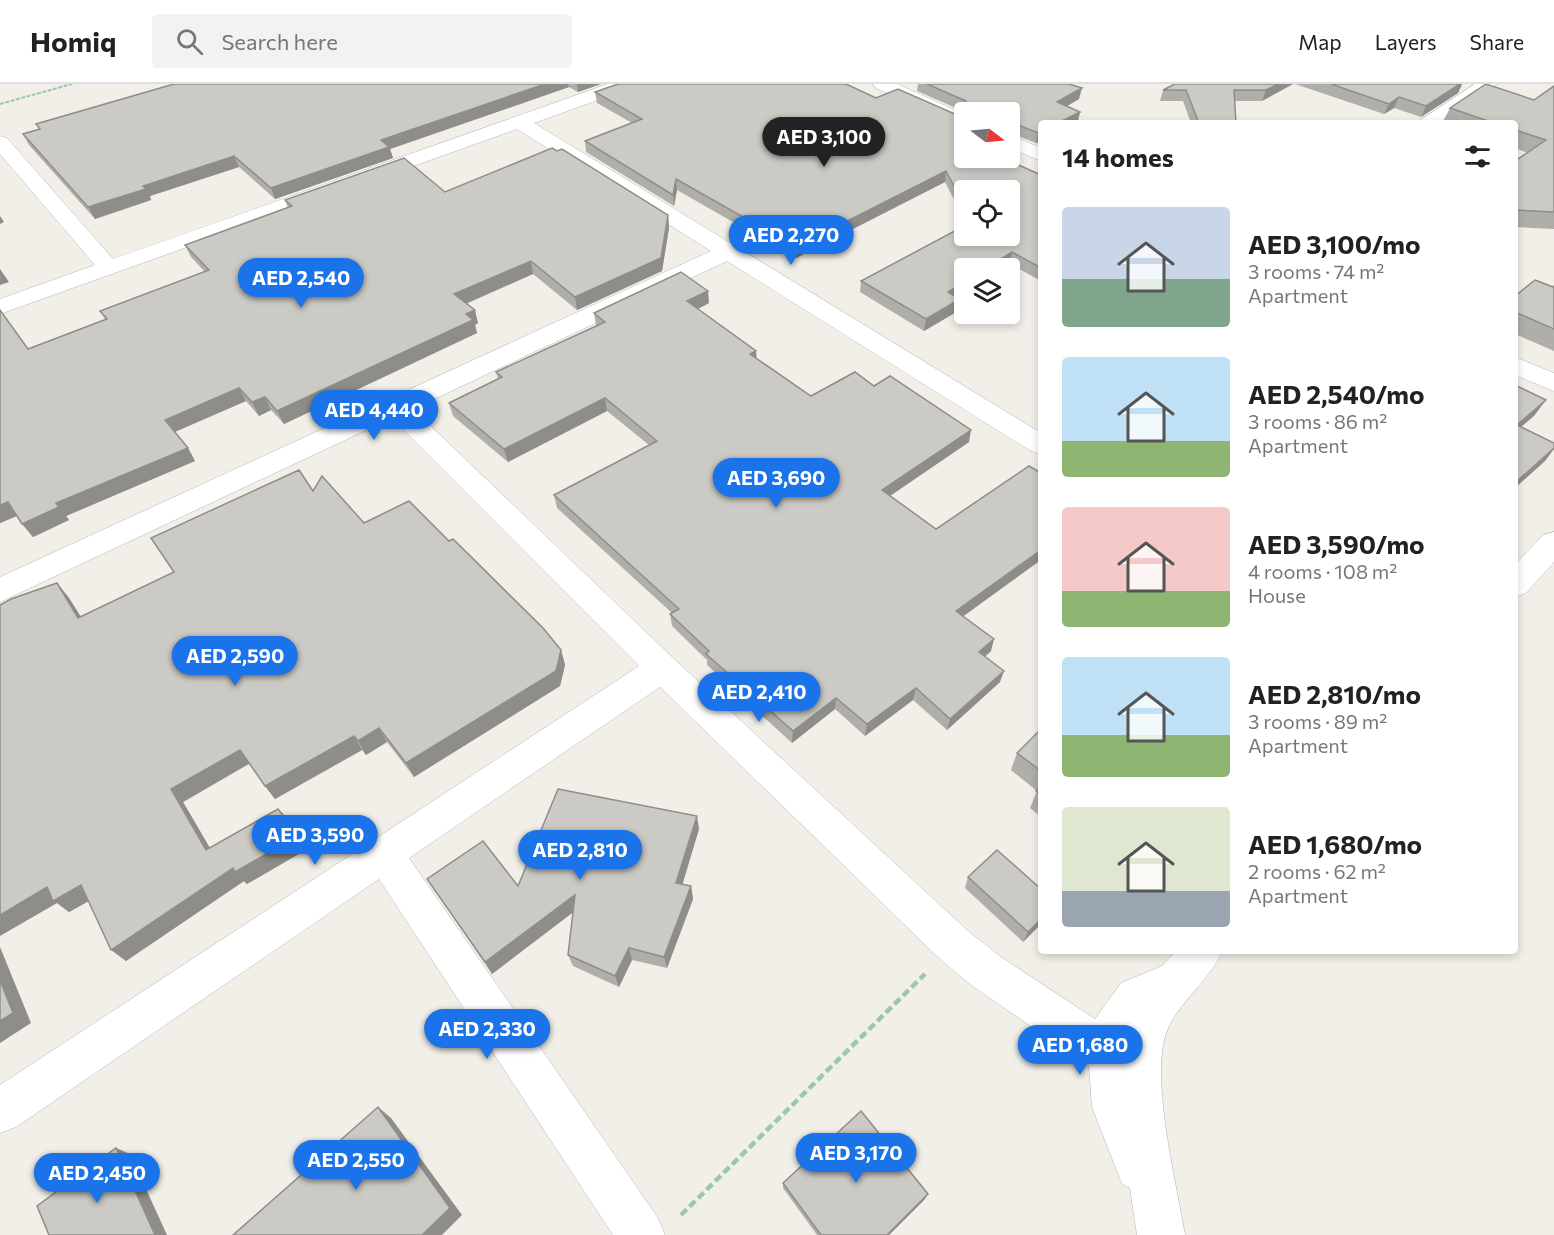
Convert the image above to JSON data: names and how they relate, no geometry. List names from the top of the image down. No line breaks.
{"north":"right","page":{"header":"Homiq","search":"Search here","nav":["Map","Layers","Share"],"price":["AED 3,100","AED 2,270","AED 2,540","AED 4,440","AED 3,690","AED 2,590","AED 2,410","AED 3,590","AED 2,810","AED 2,330","AED 1,680","AED 3,170","AED 2,550","AED 2,450"],"heading":"14 homes","list":[{"name":"AED 3,100/mo","note":"3 rooms · 74 m² · Apartment"},{"name":"AED 2,540/mo","note":"3 rooms · 86 m² · Apartment"},{"name":"AED 3,590/mo","note":"4 rooms · 108 m² · House"},{"name":"AED 2,810/mo","note":"3 rooms · 89 m² · Apartment"},{"name":"AED 1,680/mo","note":"2 rooms · 62 m² · Apartment"}]}}
